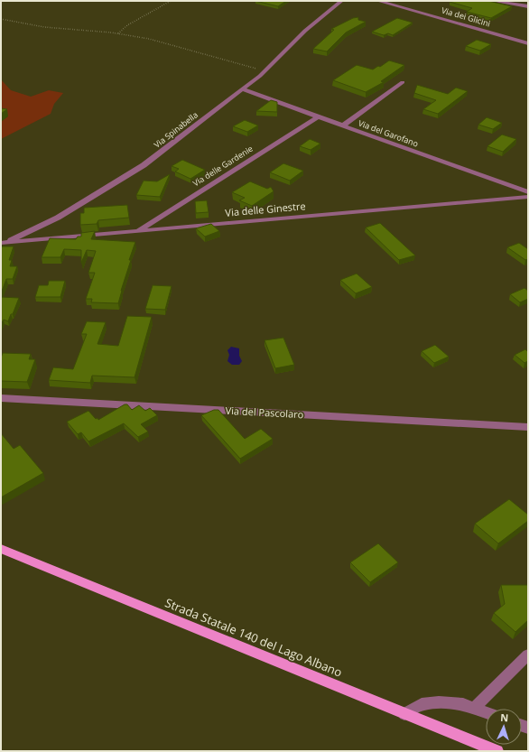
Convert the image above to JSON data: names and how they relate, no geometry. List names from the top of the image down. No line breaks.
{"streets":{"main road":["Strada Statale 140 del Lago Albano"],"street":["Via dei Glicini","Via Spinabella","Via del Garofano","Via delle Gardenie","Via delle Ginestre","Via del Pascolaro"]},"crossings":[["Via Spinabella","Via del Garofano"],["Via Spinabella","Via delle Ginestre"],["Via del Garofano","Via delle Gardenie"],["Via delle Gardenie","Via delle Ginestre"]],"north":"top"}
